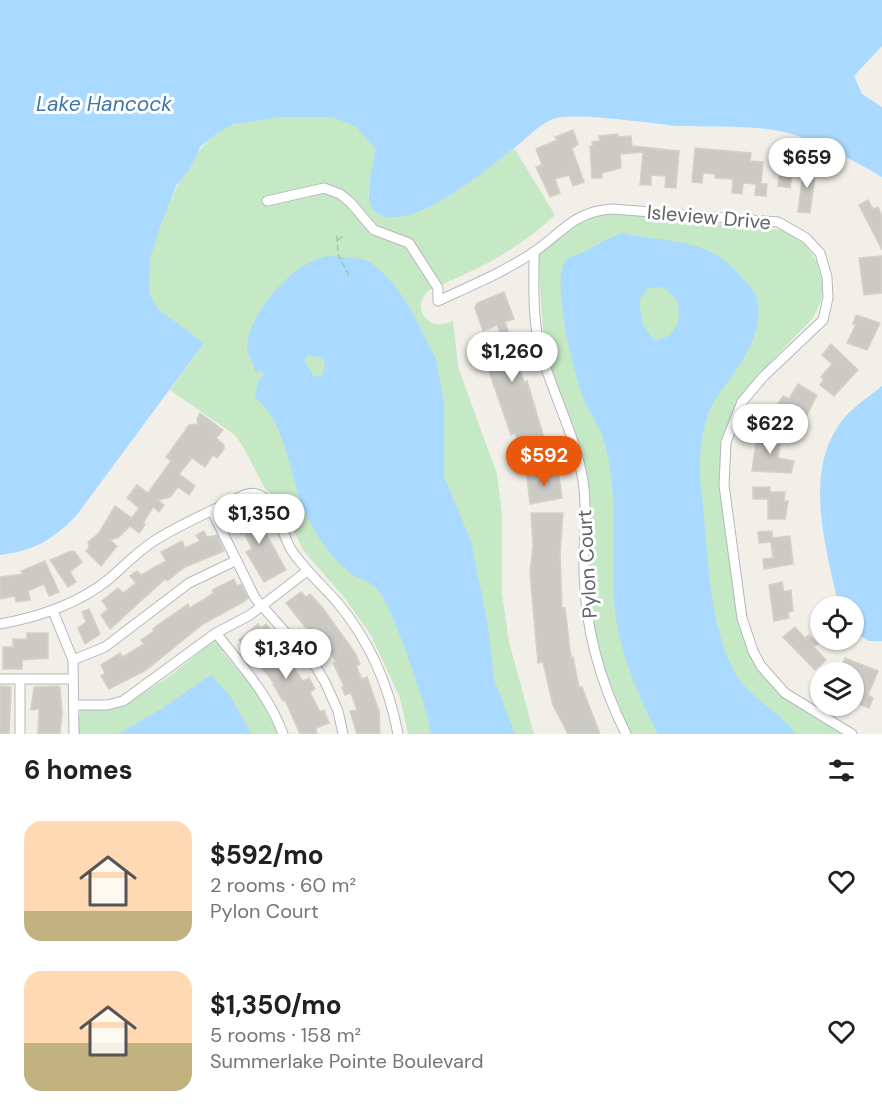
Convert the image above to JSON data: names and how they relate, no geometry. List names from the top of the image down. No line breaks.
{"streets":{"street":["Isleview Drive","Pylon Court"]},"crossings":[["Isleview Drive","Pylon Court"]],"water":["Lake Hancock"],"page":{"price":["$659","$1,260","$622","$592","$1,350","$1,340"],"heading":"6 homes","list":[{"name":"$592/mo","note":"2 rooms · 60 m² · Pylon Court"},{"name":"$1,350/mo","note":"5 rooms · 158 m² · Summerlake Pointe Boulevard"}]}}
